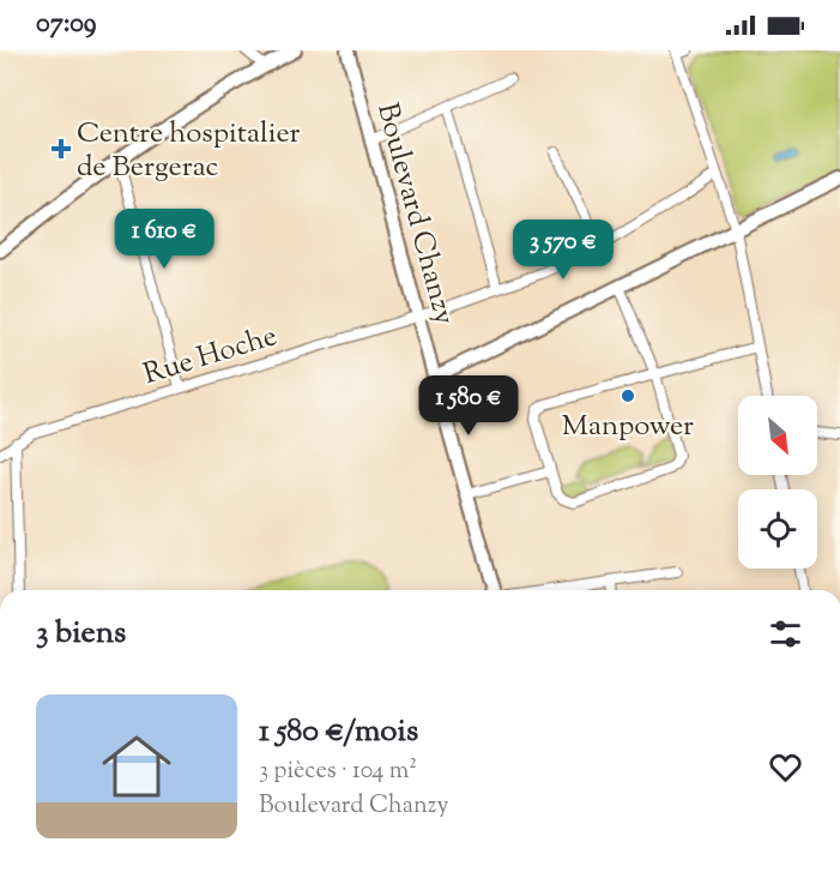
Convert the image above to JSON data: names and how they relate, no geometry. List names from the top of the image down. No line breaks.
{"streets":{"main road":["Boulevard Chanzy"],"street":["Rue Hoche"]},"crossings":[["Boulevard Chanzy","Rue Hoche"]],"places":{"health":["Centre hospitalier de Bergerac"],"other":["Manpower"]},"north":"bottom right","page":{"status":"07:09","price":["1 610 €","3 570 €","1 580 €"],"heading":"3 biens","list":[{"name":"1 580 €/mois","note":"3 pièces · 104 m² · Boulevard Chanzy"}]}}
